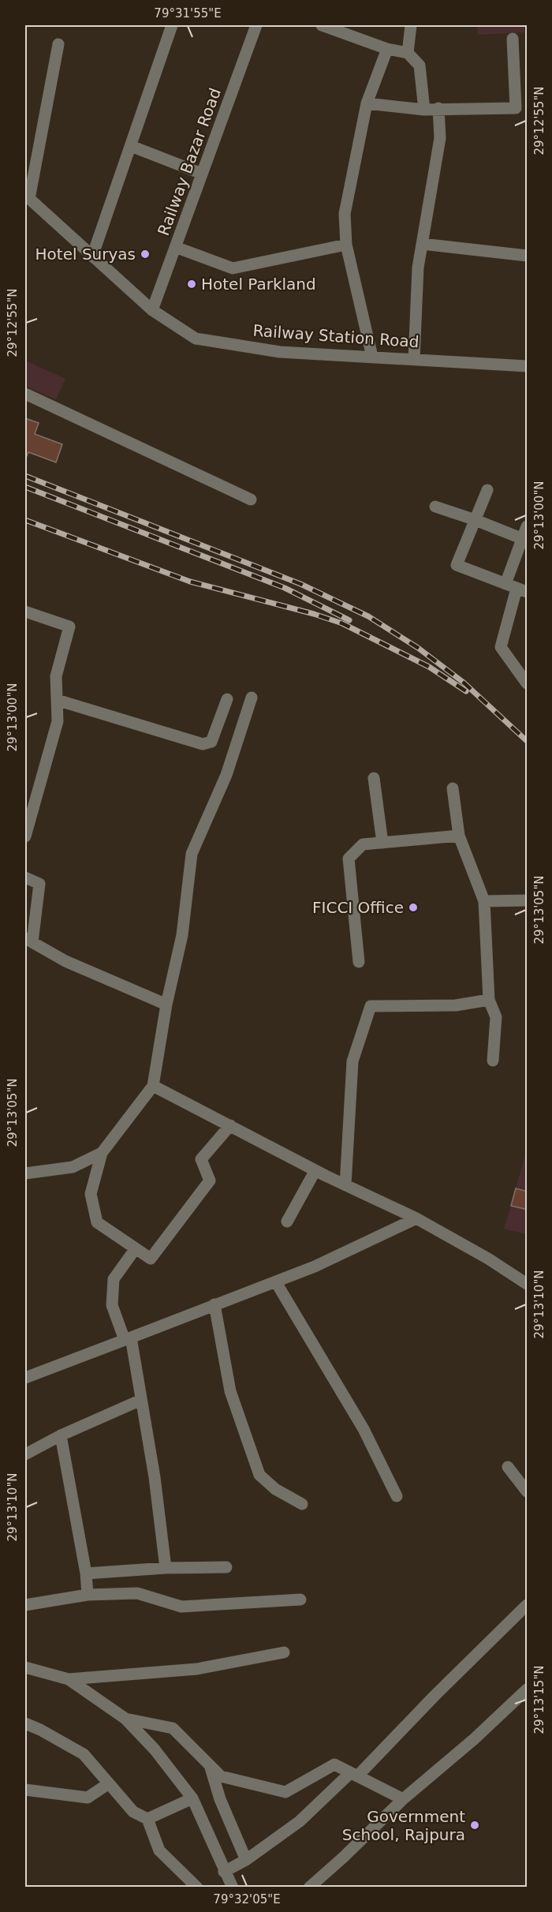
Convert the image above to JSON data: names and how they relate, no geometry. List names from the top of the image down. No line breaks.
{"streets":{"street":["Railway Bazar Road","Railway Station Road"]},"crossings":[["Railway Bazar Road","Railway Station Road"]],"places":["Hotel Suryas","Hotel Parkland","FICCI Office","Government School, Rajpura"],"coordinates":["79°31'55\"E","29°12'55\"N","29°13'00\"N","29°13'05\"N","29°13'10\"N","29°13'15\"N","79°32'05\"E"]}
